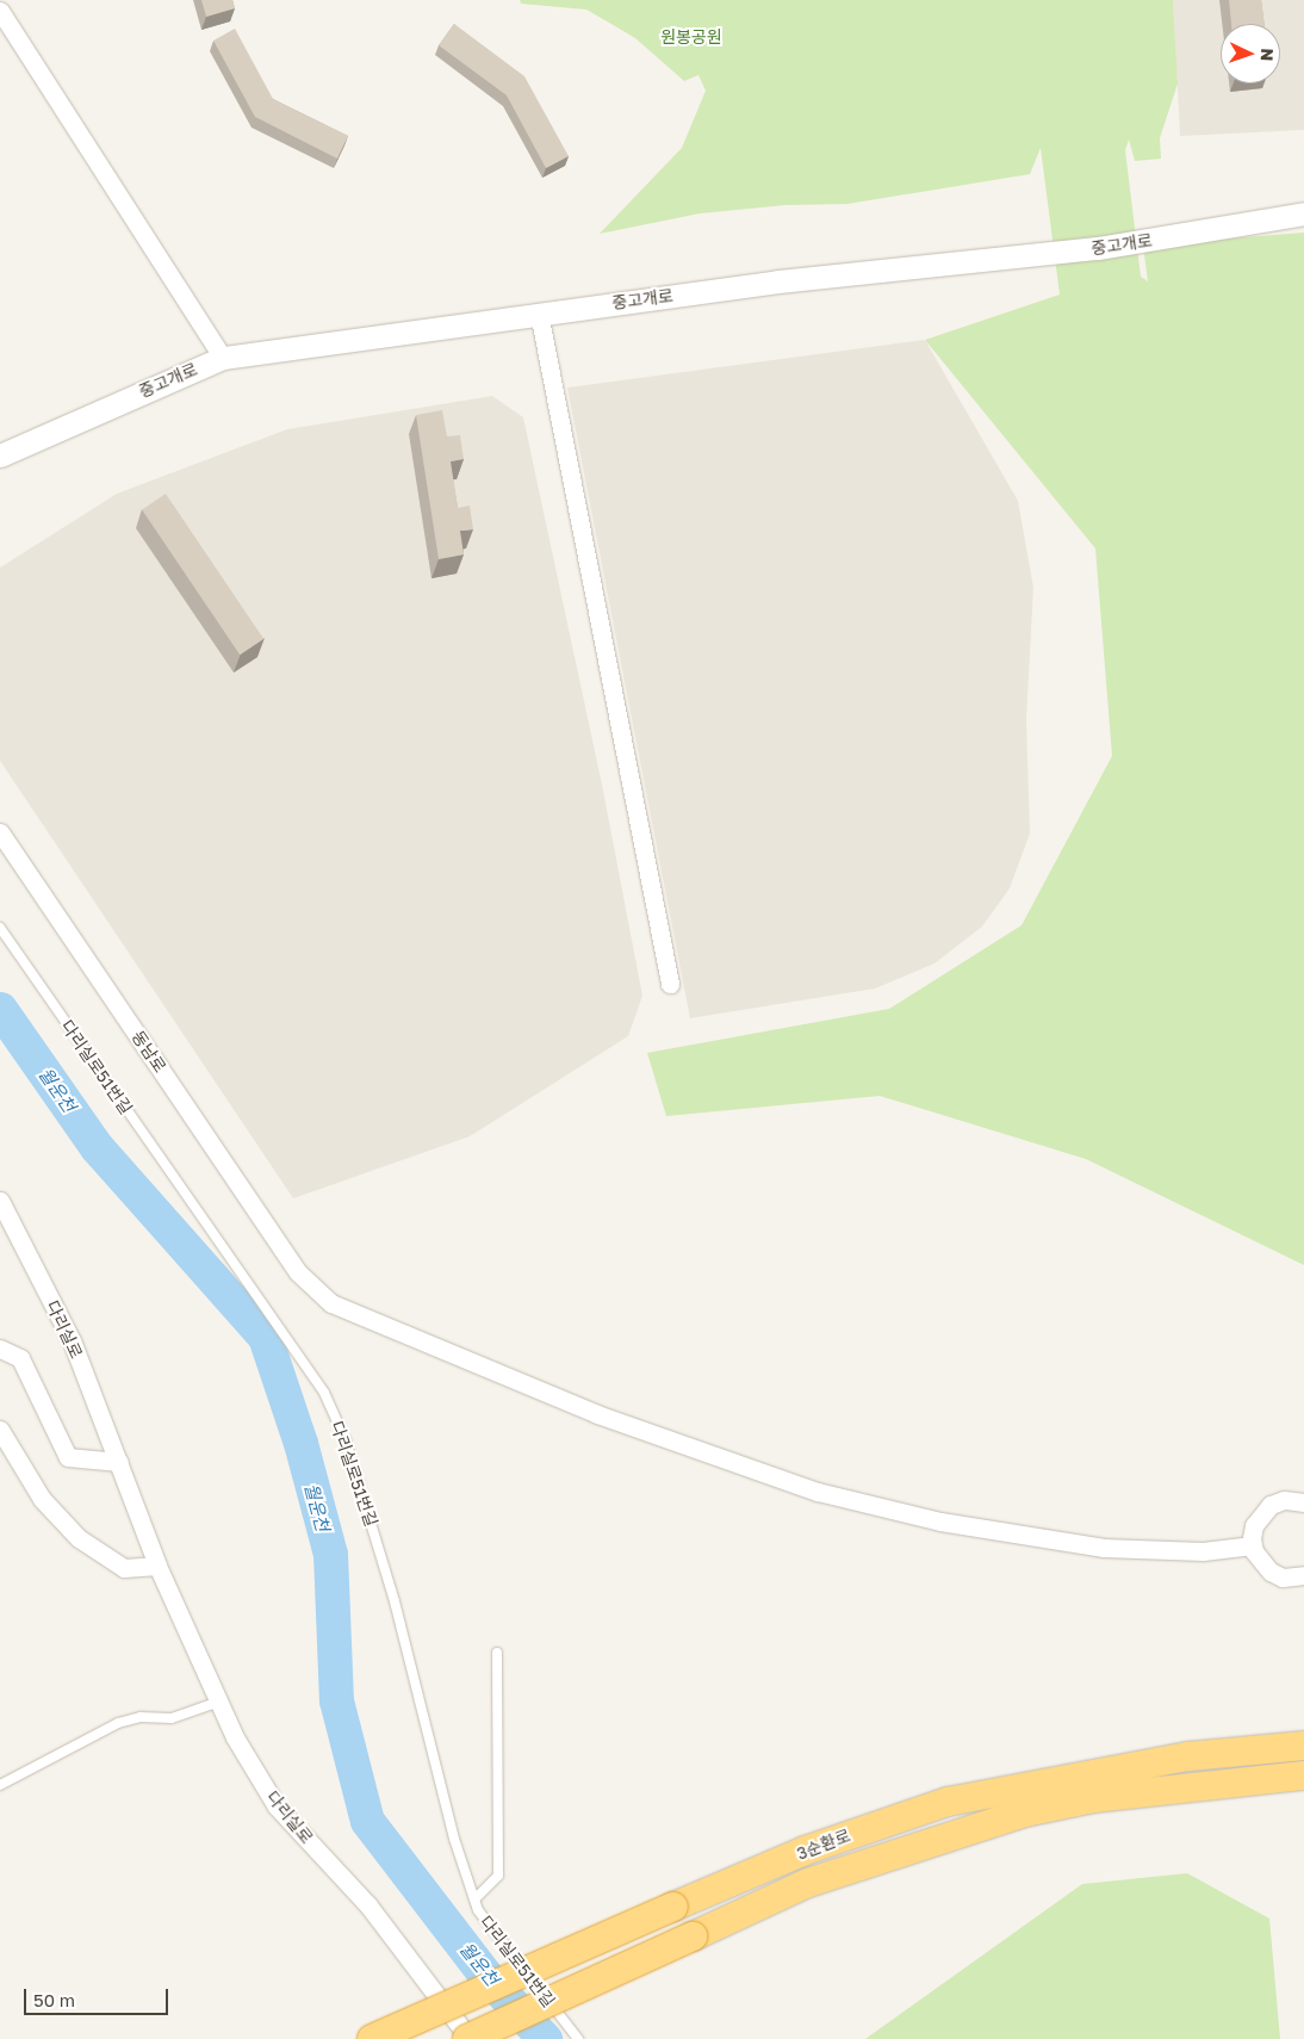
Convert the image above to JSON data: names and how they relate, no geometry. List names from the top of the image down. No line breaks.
{"streets":{"highway":["3순환로"],"street":["중고개로","동남로","다리실로"],"lane":["다리실로51번길"]},"crossings":[["다리실로","3순환로"]],"water":["월운천"],"parks":["원봉공원"],"scale_bar":"50 m","north":"right"}
